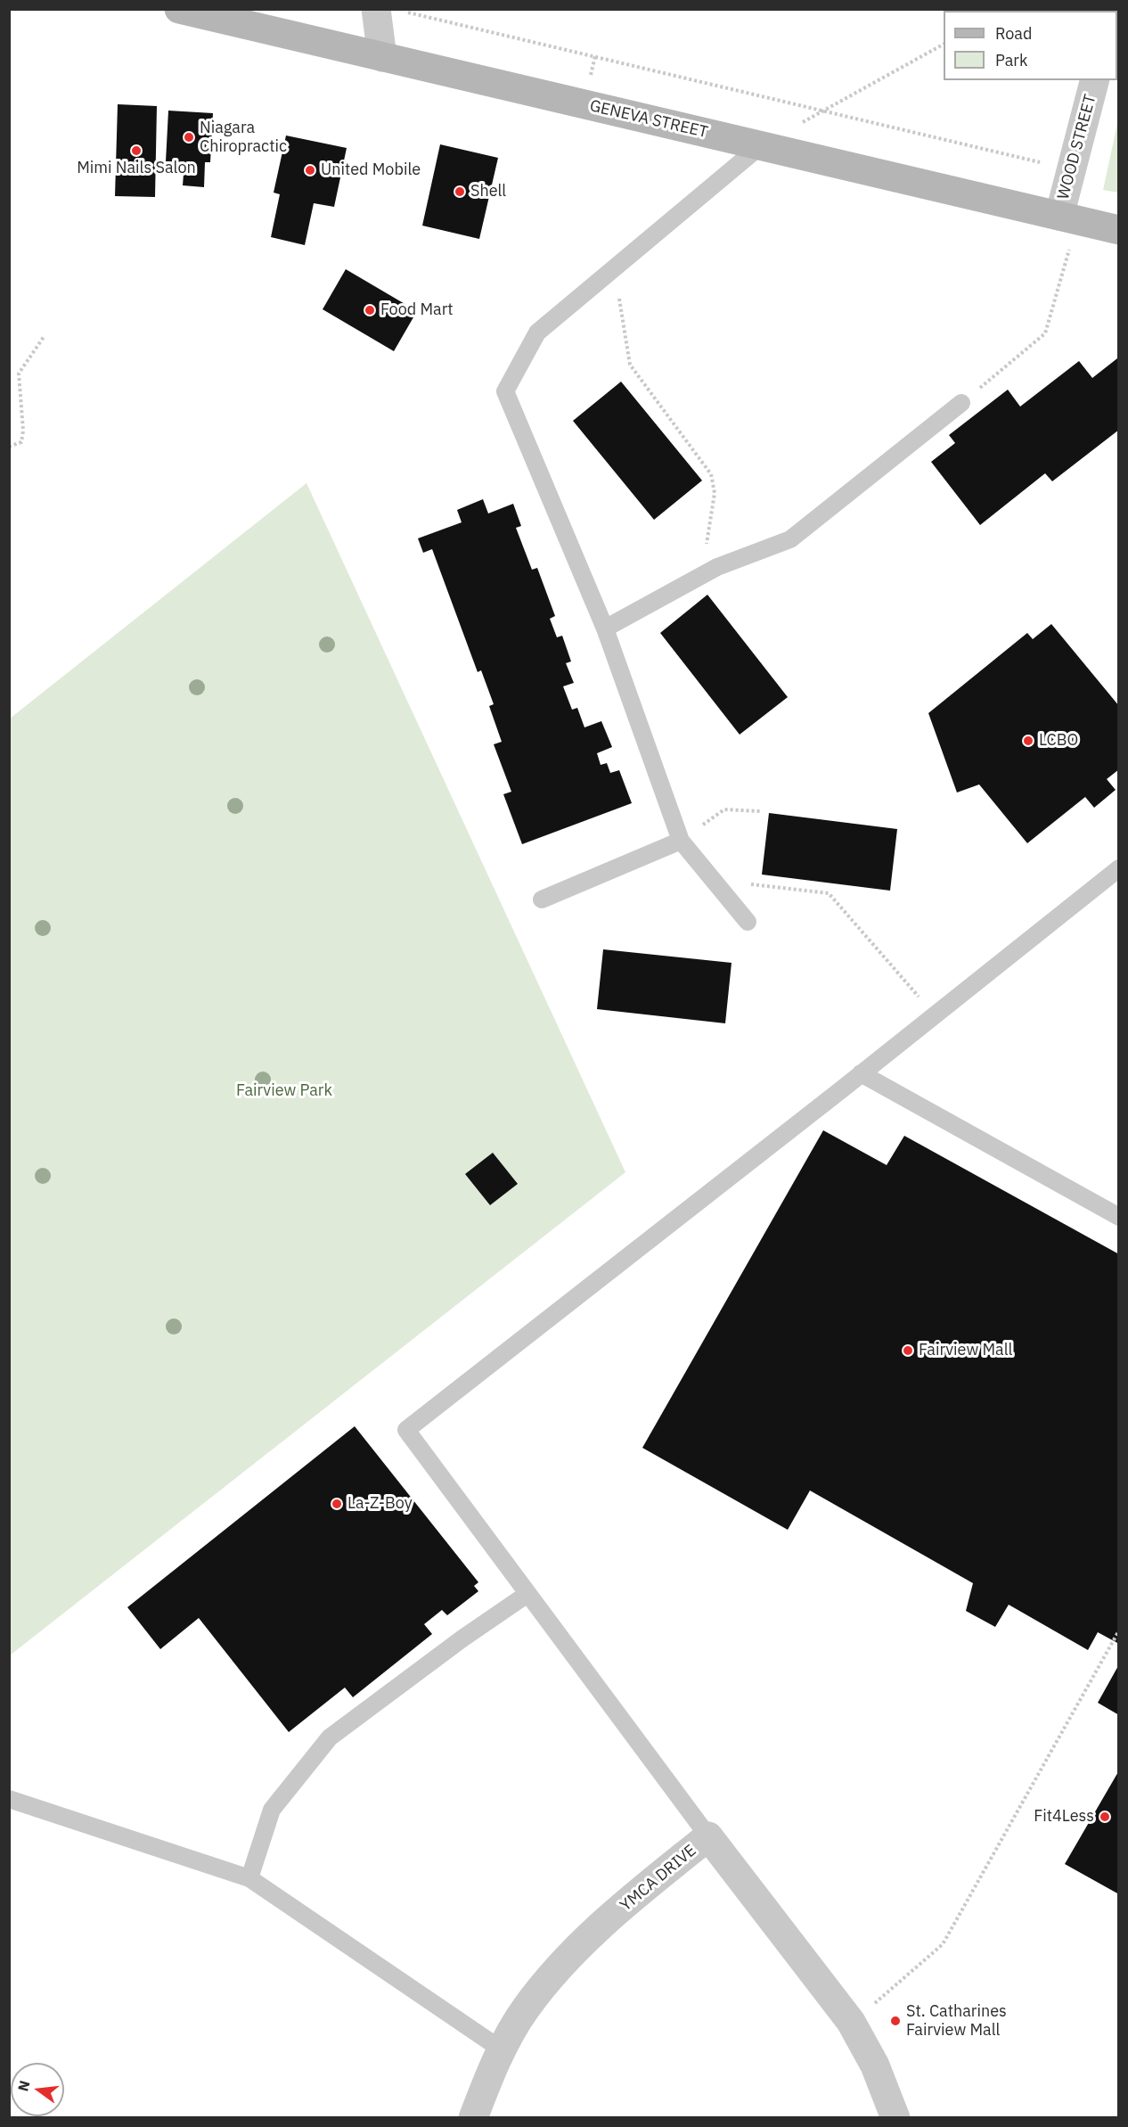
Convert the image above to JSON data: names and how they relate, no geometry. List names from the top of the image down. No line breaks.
{"streets":{"main road":["GENEVA STREET"],"street":["WOOD STREET","YMCA DRIVE"]},"crossings":[["GENEVA STREET","WOOD STREET"]],"parks":["Fairview Park"],"places":["Niagara Chiropractic","Mimi Nails Salon","United Mobile","Shell","Food Mart","LCBO","Fairview Mall","La-Z-Boy","Fit4Less","St. Catharines Fairview Mall"],"legend":["Road","Park"],"north":"left"}
